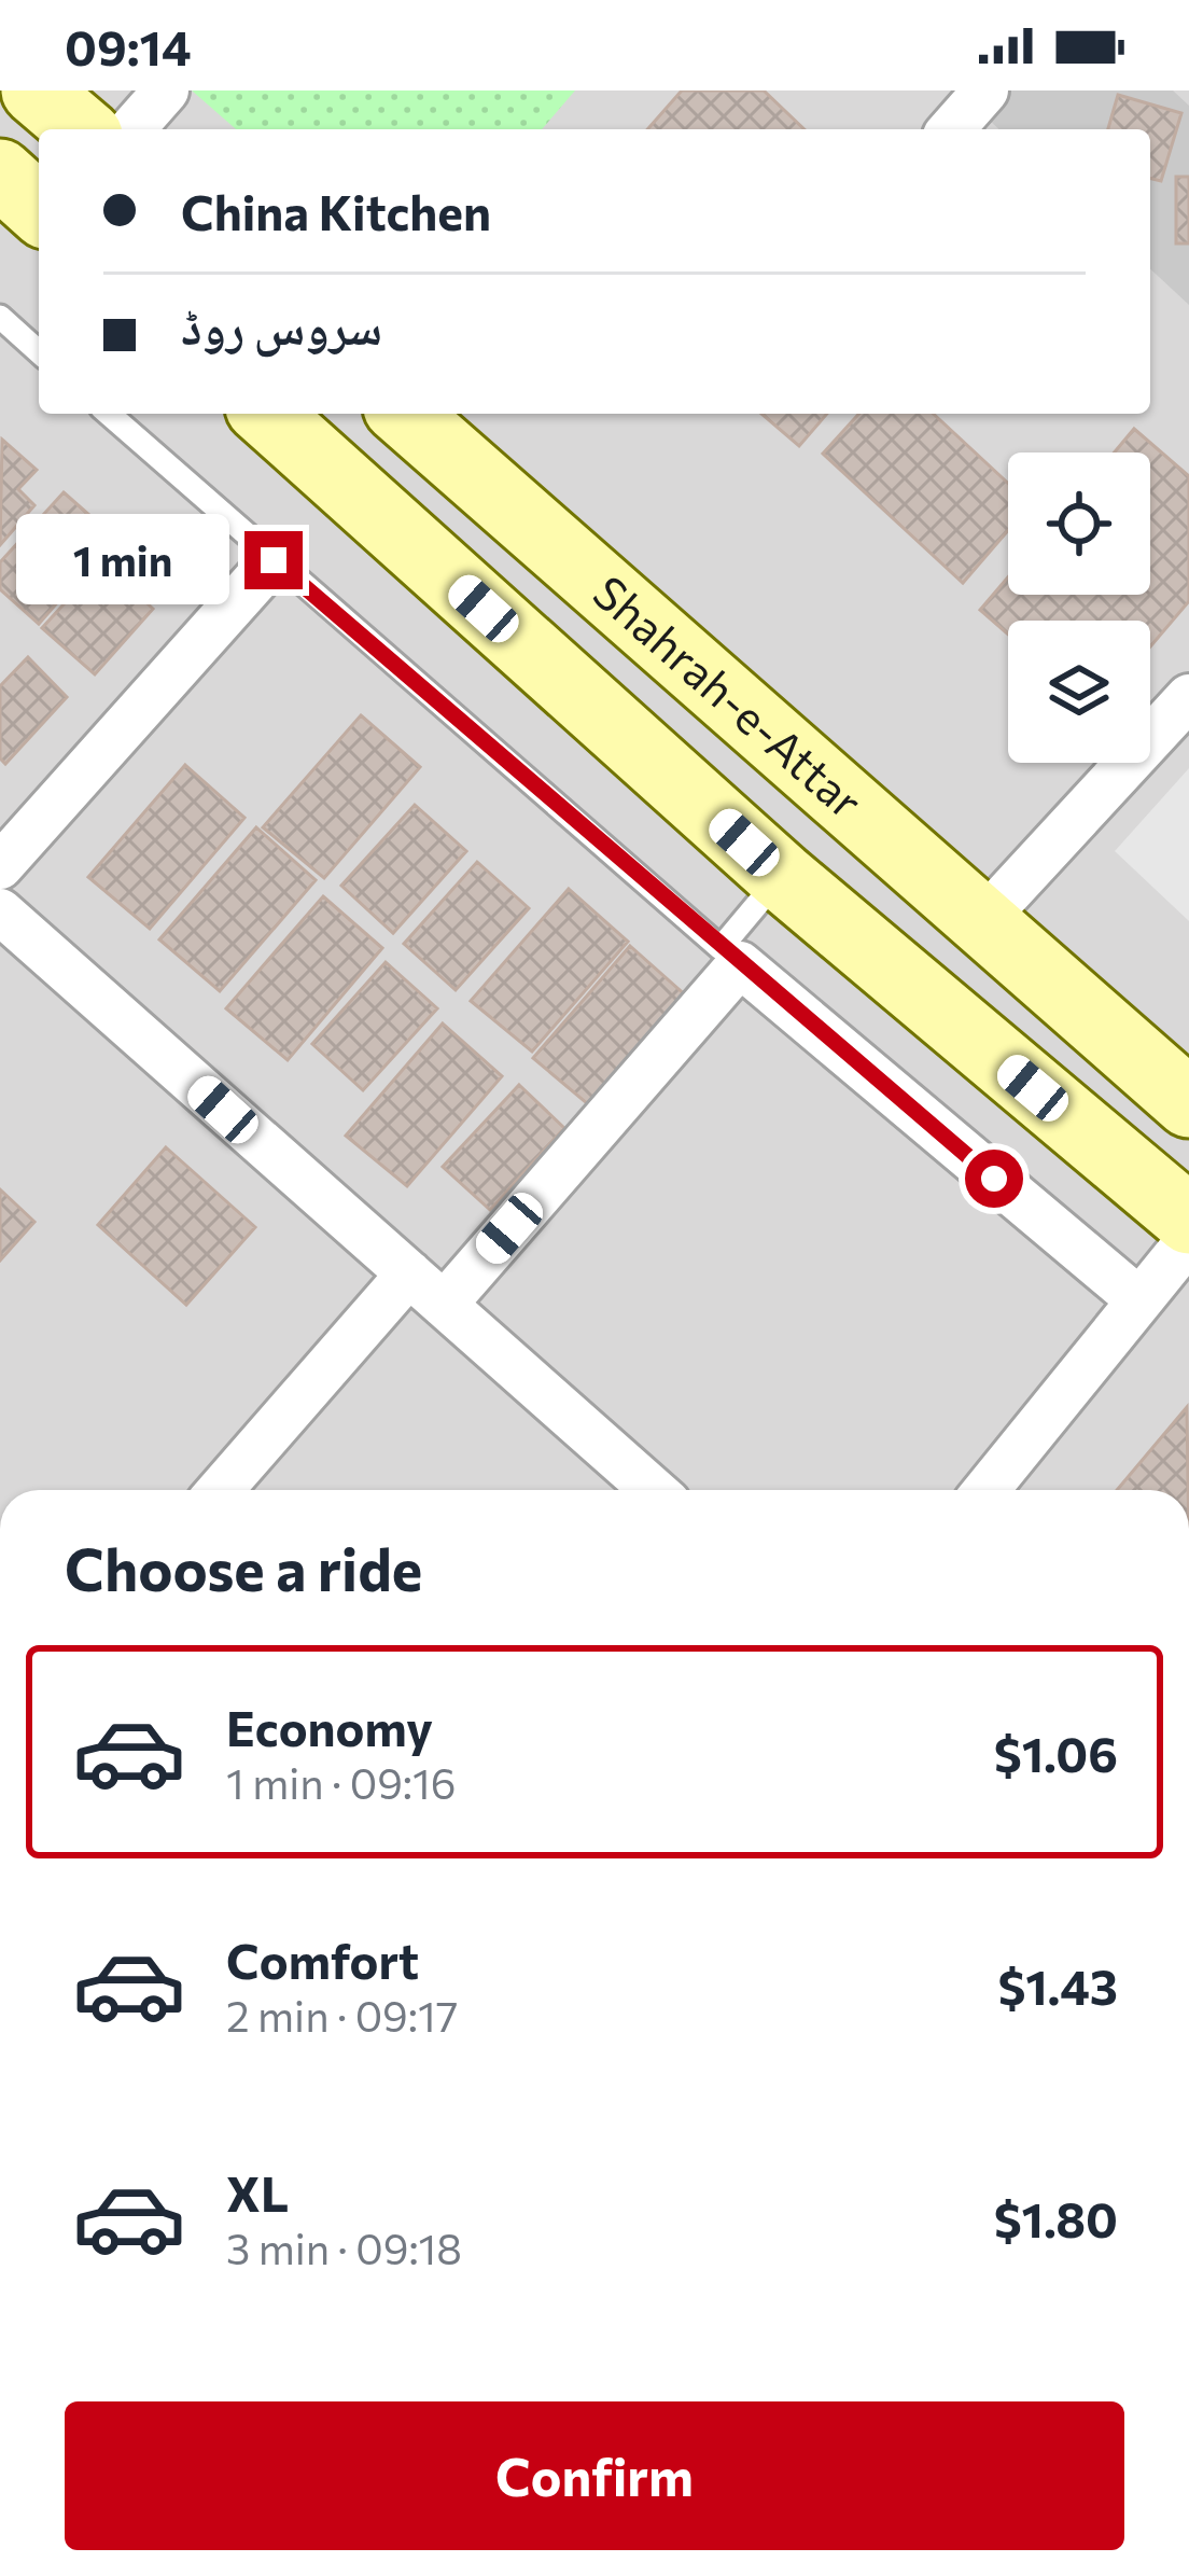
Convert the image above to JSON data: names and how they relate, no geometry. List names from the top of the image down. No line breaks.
{"streets":{"main road":["Shahrah-e-Attar"]},"page":{"status":"09:14","banner":["China Kitchen","سروس روڈ"],"bubble":"1 min","heading":"Choose a ride","list":[{"name":"Economy","note":"1 min · 09:16","value":"$1.06"},{"name":"Comfort","note":"2 min · 09:17","value":"$1.43"},{"name":"XL","note":"3 min · 09:18","value":"$1.80"}],"buttons":"Confirm"}}
